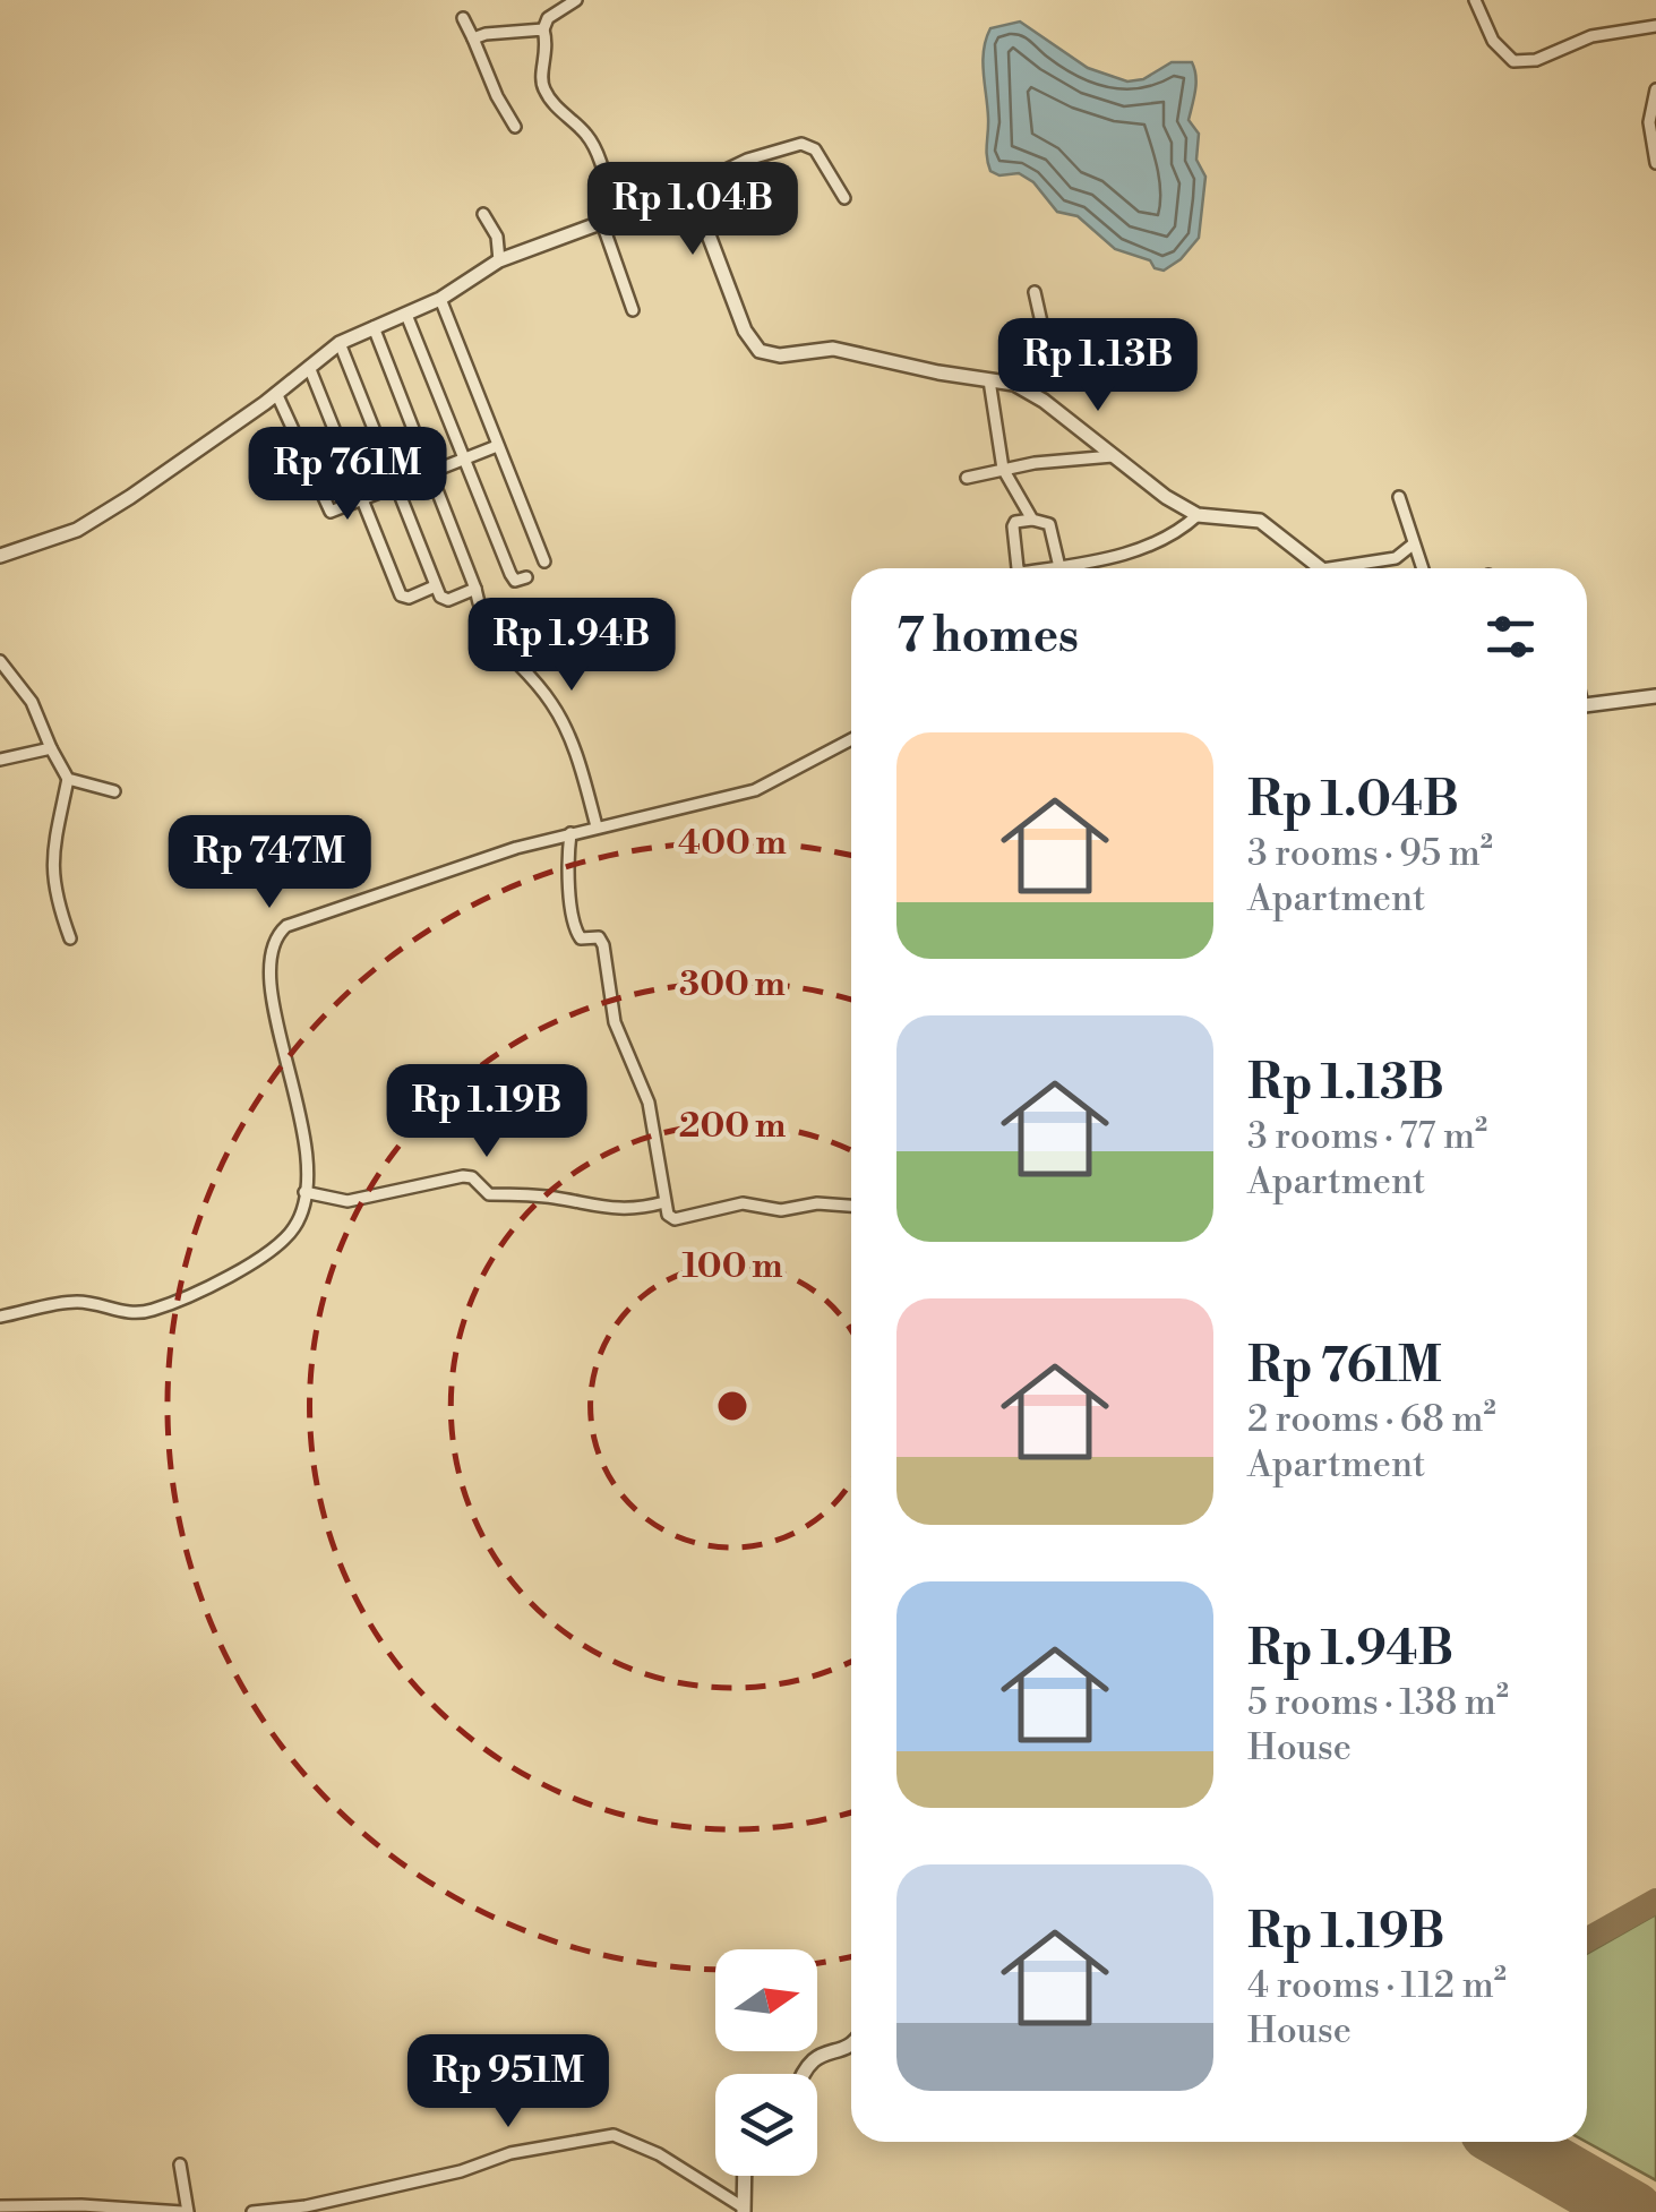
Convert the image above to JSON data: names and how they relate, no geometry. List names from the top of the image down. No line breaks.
{"north":"right","page":{"price":["Rp 1.04B","Rp 1.13B","Rp 761M","Rp 1.94B","Rp 747M","Rp 1.19B","Rp 951M"],"heading":"7 homes","list":[{"name":"Rp 1.04B","note":"3 rooms · 95 m² · Apartment"},{"name":"Rp 1.13B","note":"3 rooms · 77 m² · Apartment"},{"name":"Rp 761M","note":"2 rooms · 68 m² · Apartment"},{"name":"Rp 1.94B","note":"5 rooms · 138 m² · House"},{"name":"Rp 1.19B","note":"4 rooms · 112 m² · House"}]},"rings":["400 m","300 m","200 m","100 m"]}
